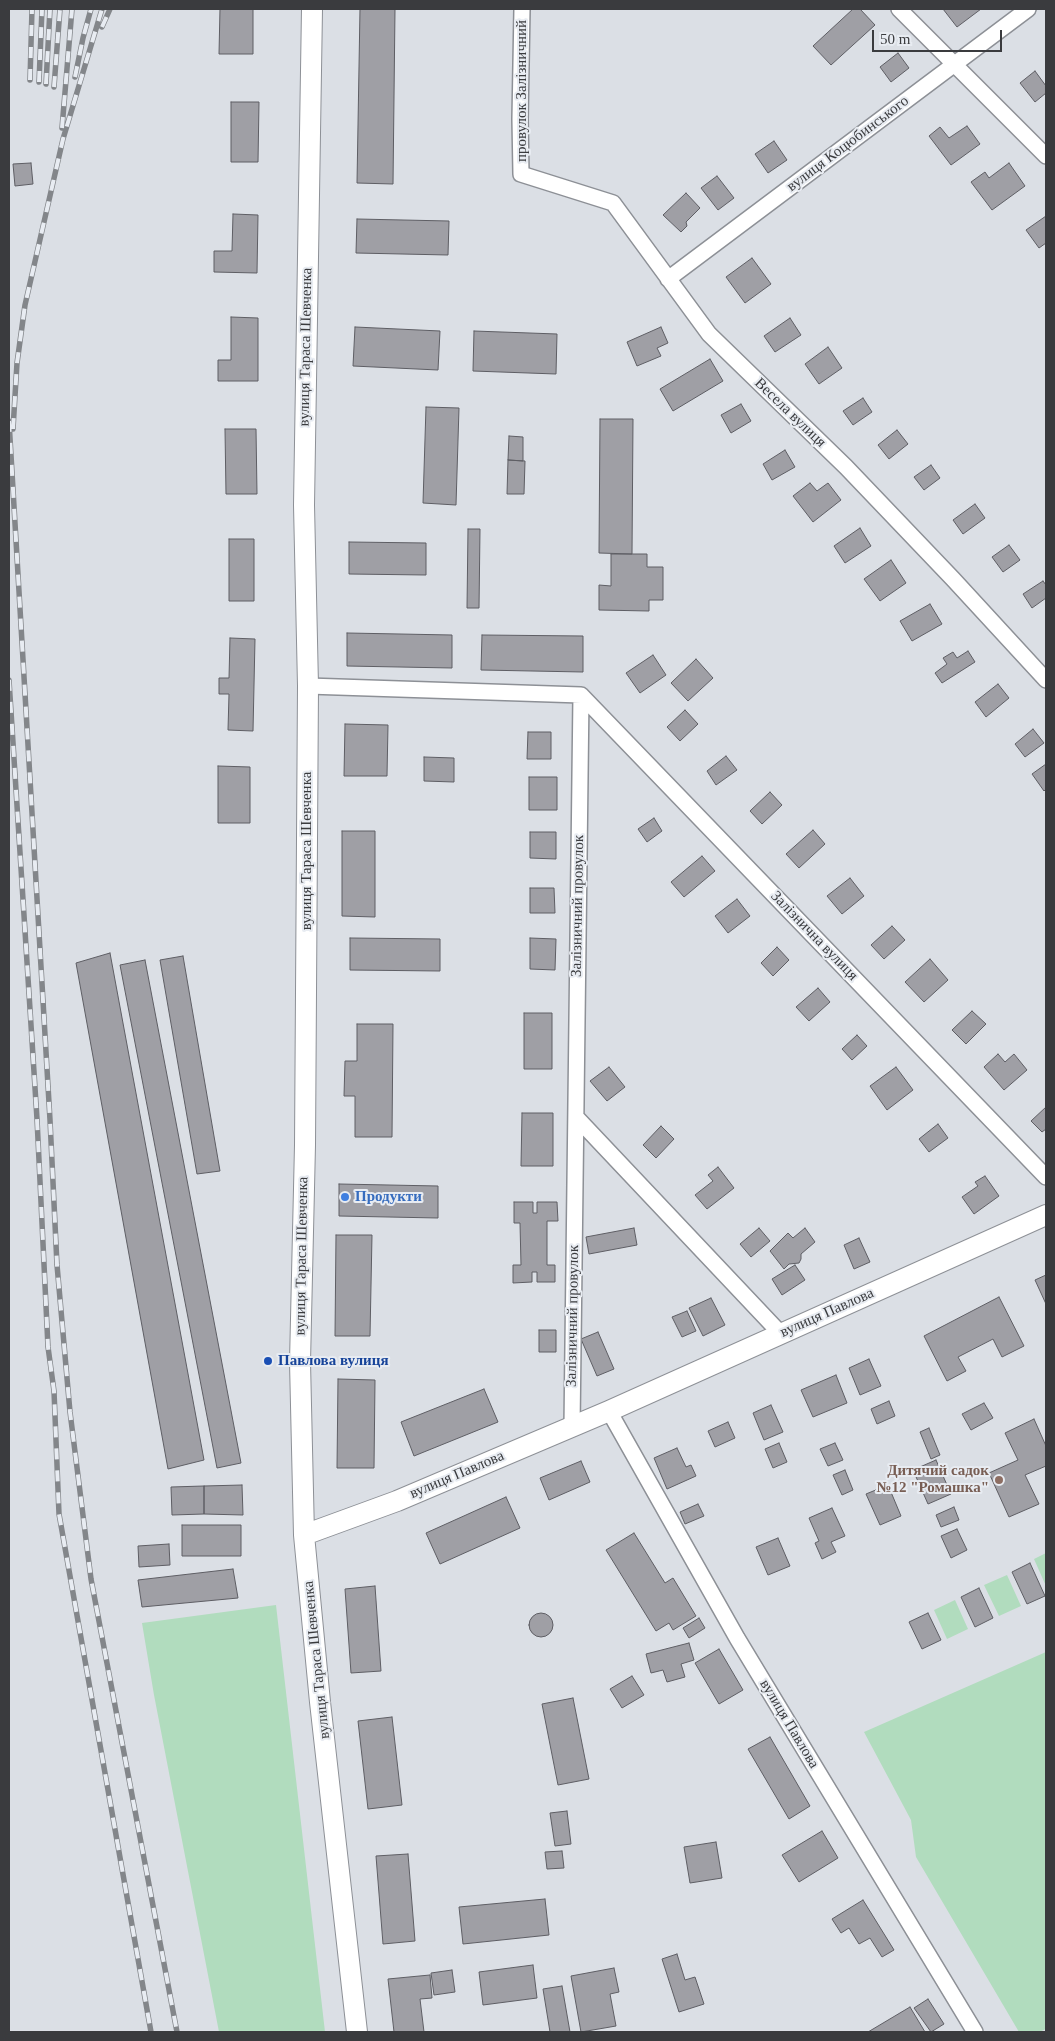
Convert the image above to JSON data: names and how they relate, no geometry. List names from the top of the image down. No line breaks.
{"streets":{"main road":["вулиця Тараса Шевченка","вулиця Павлова"],"street":["провулок Залізничний","вулиця Коцюбинського","Весела вулиця","Залізничний провулок","Залізнична вулиця"]},"crossings":[["провулок Залізничний","Весела вулиця"],["вулиця Коцюбинського","Весела вулиця"],["вулиця Тараса Шевченка","вулиця Павлова"],["Залізничний провулок","Залізнична вулиця"],["Залізничний провулок","вулиця Павлова"]],"places":["Продукти","Павлова вулиця","Дитячий садок №12 \"Ромашка\""],"scale_bar":"50 m"}
